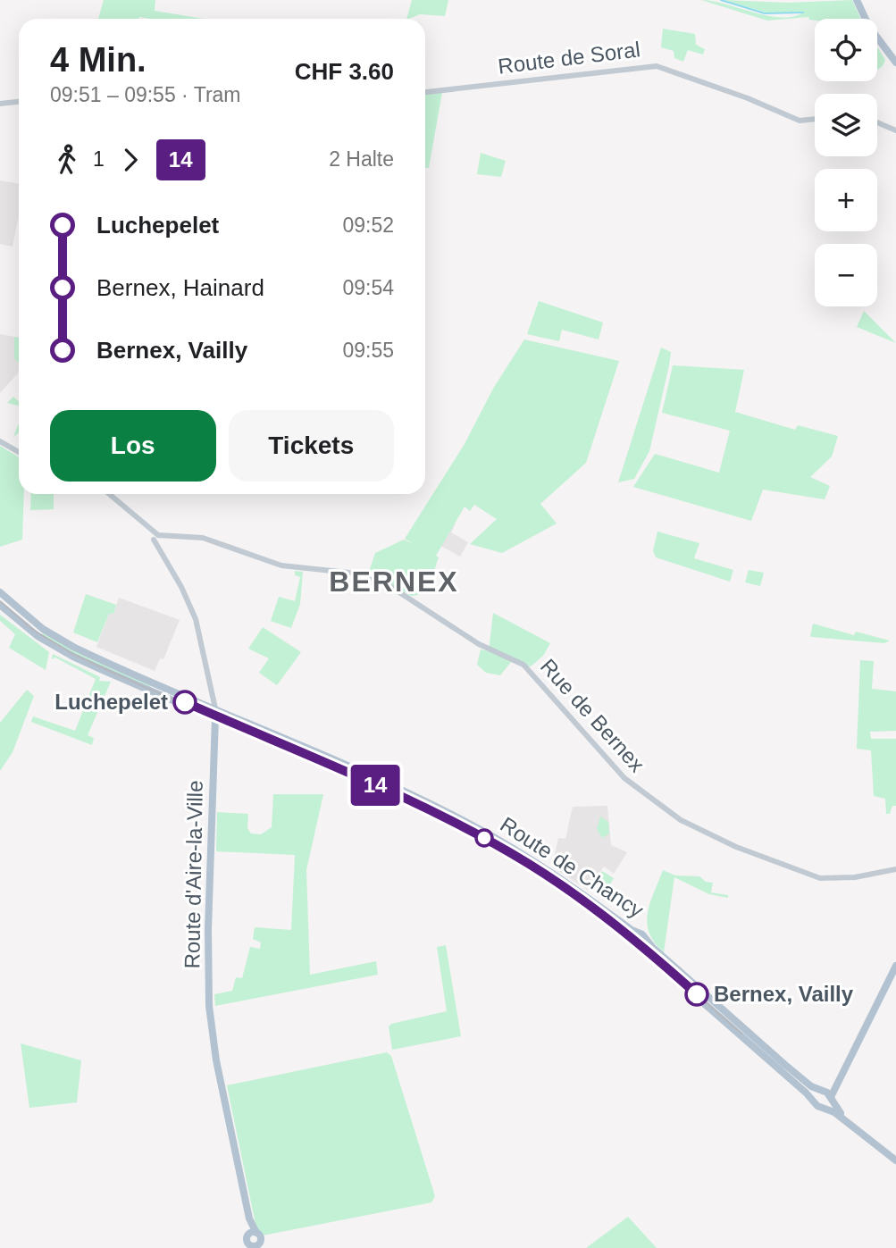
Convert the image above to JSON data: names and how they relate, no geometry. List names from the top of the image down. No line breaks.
{"streets":{"main road":["Route de Chancy","Route d'Aire-la-Ville"],"street":["Route de Soral","Rue de Bernex"]},"crossings":[["Rue de Bernex","Route d'Aire-la-Ville"],["Route de Chancy","Route d'Aire-la-Ville"]],"districts":["BERNEX"],"places":["Luchepelet","Bernex, Vailly"],"lines":["tram line 14"],"page":{"on_map":"14","map_buttons":["+","−"],"heading":["4 Min.","09:51 – 09:55 · Tram","CHF 3.60"],"legs":["1","14","2 Halte"],"list":[{"name":"Luchepelet","value":"09:52"},{"name":"Bernex, Hainard","value":"09:54"},{"name":"Bernex, Vailly","value":"09:55"}],"buttons":["Los","Tickets"]}}
